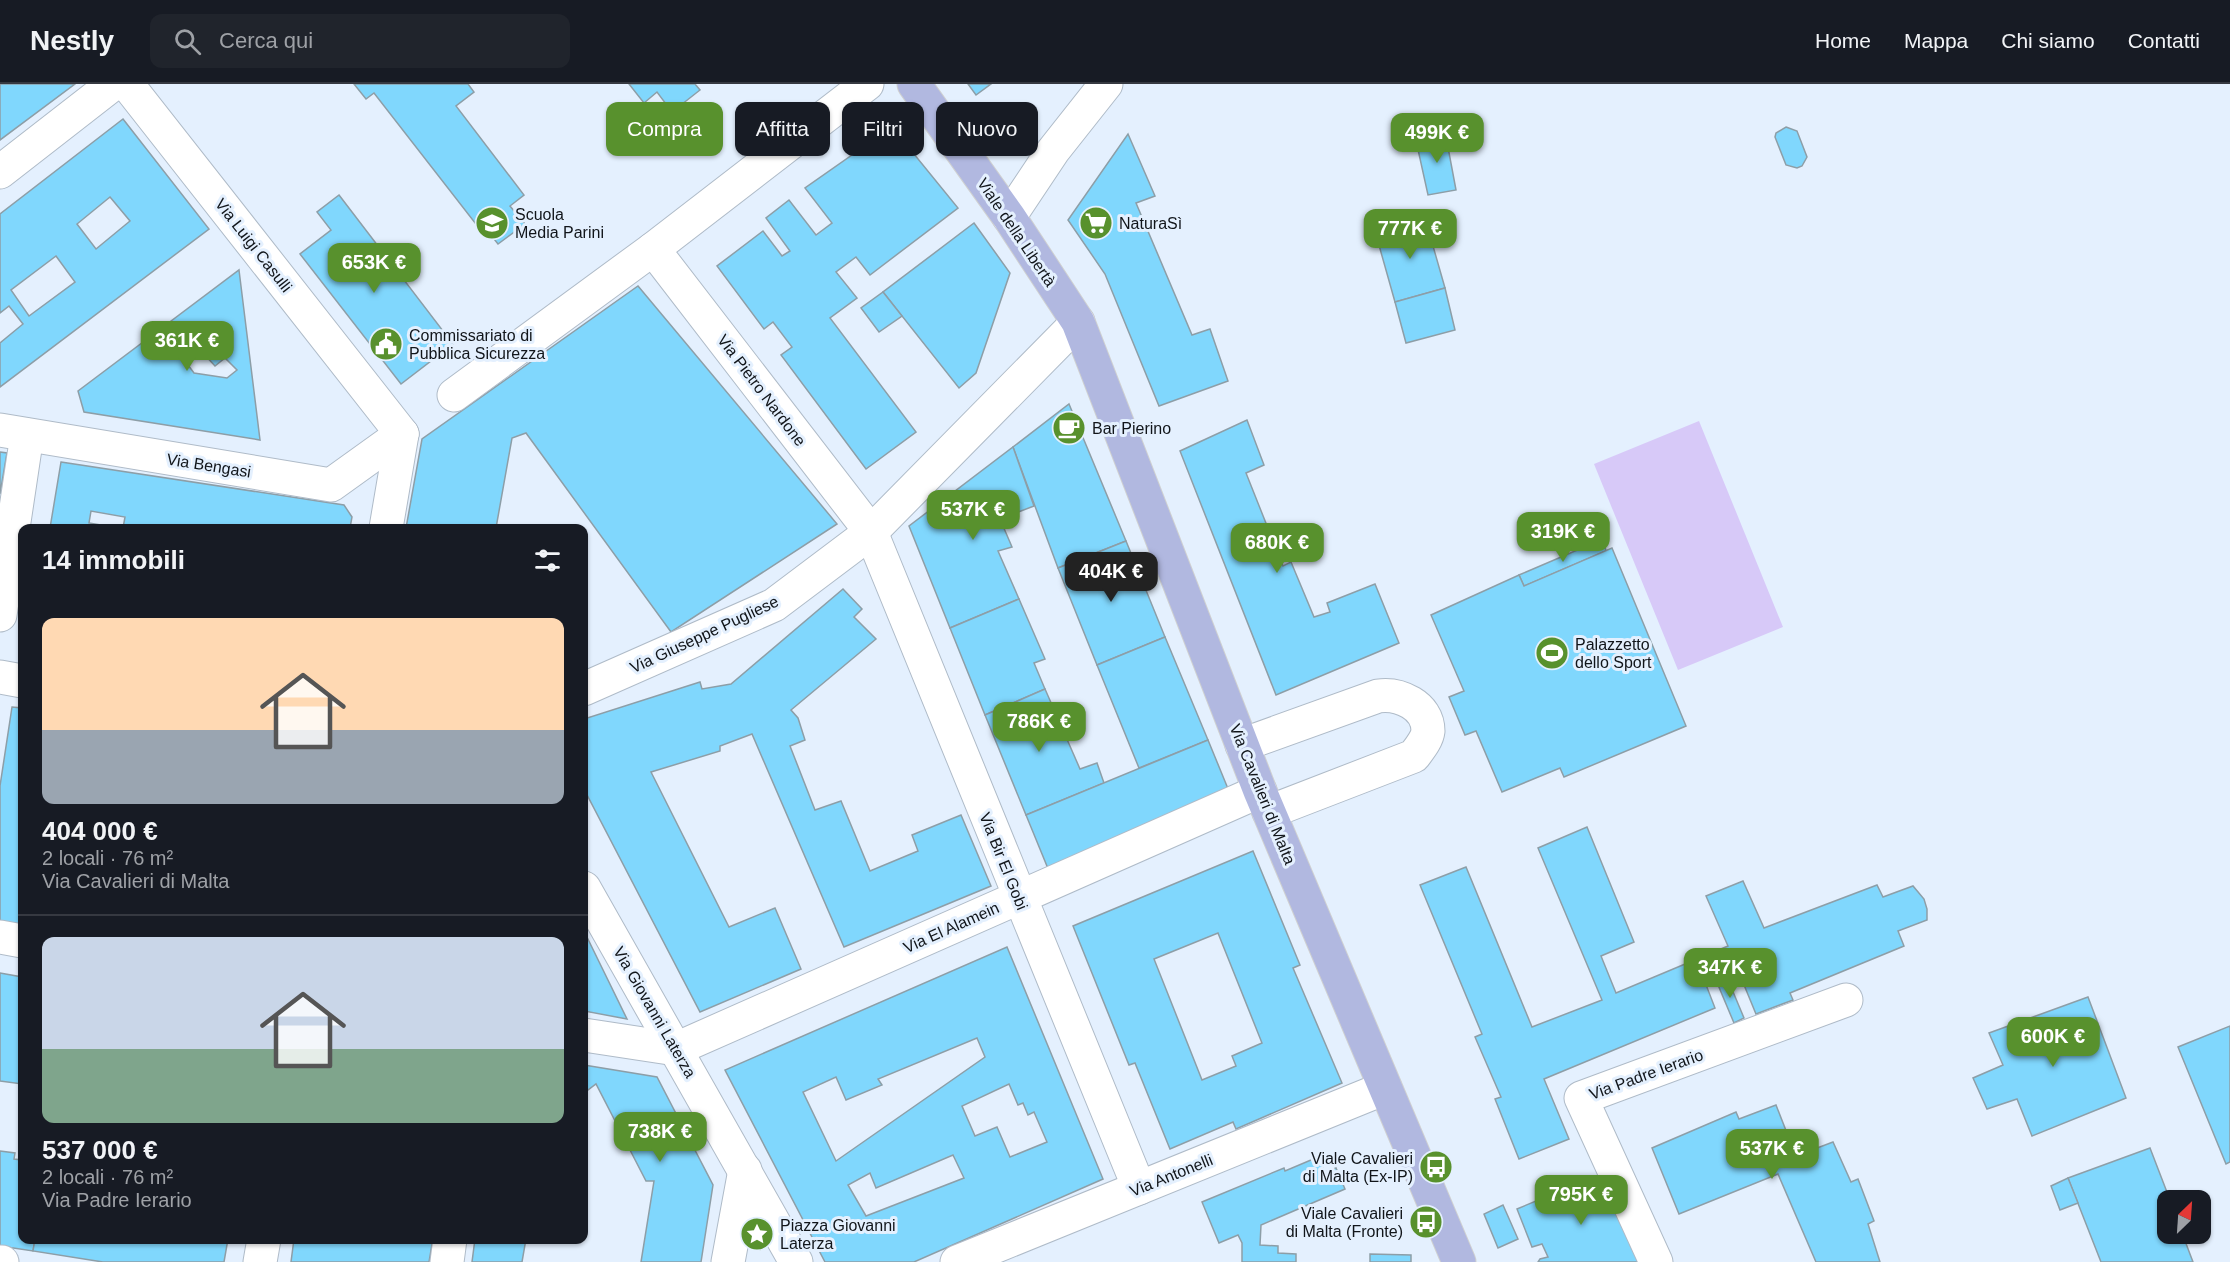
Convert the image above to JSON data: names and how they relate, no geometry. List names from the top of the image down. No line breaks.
{"streets":{"main road":["Viale della Libertà","Via Cavalieri di Malta"],"street":["Via Luigi Casulli","Via Pietro Nardone","Via Bengasi","Via Giuseppe Pugliese","Via Bir El Gobi","Via El Alamein","Via Giovanni Laterza","Via Padre Ierario","Via Antonelli"]},"crossings":[["Viale della Libertà","Via Giuseppe Pugliese"],["Viale della Libertà","Via Cavalieri di Malta"],["Via Luigi Casulli","Via Bengasi"],["Via Pietro Nardone","Via Giuseppe Pugliese"],["Via Pietro Nardone","Via Bir El Gobi"],["Via Giuseppe Pugliese","Via Cavalieri di Malta"],["Via Giuseppe Pugliese","Via Bir El Gobi"],["Via Cavalieri di Malta","Via El Alamein"],["Via Cavalieri di Malta","Via Antonelli"],["Via Bir El Gobi","Via El Alamein"],["Via Bir El Gobi","Via Antonelli"],["Via El Alamein","Via Giovanni Laterza"]],"places":{"school or university":["Scuola Media Parini"],"supermarket":["NaturaSì"],"public building":["Commissariato di Pubblica Sicurezza"],"cafe":["Bar Pierino"],"sports":["Palazzetto dello Sport"],"bus stop":["Viale Cavalieri di Malta (Ex-IP)","Viale Cavalieri di Malta (Fronte)"],"place":["Piazza Giovanni Laterza"]},"north":"top right","page":{"header":"Nestly","search":"Cerca qui","nav":["Home","Mappa","Chi siamo","Contatti"],"chip":["Compra","Affitta","Filtri","Nuovo"],"price":["499K €","777K €","653K €","361K €","537K €","319K €","680K €","404K €","786K €","347K €","600K €","738K €","537K €","795K €"],"heading":"14 immobili","list":[{"name":"404 000 €","note":"2 locali · 76 m² · Via Cavalieri di Malta"},{"name":"537 000 €","note":"2 locali · 76 m² · Via Padre Ierario"}]}}
